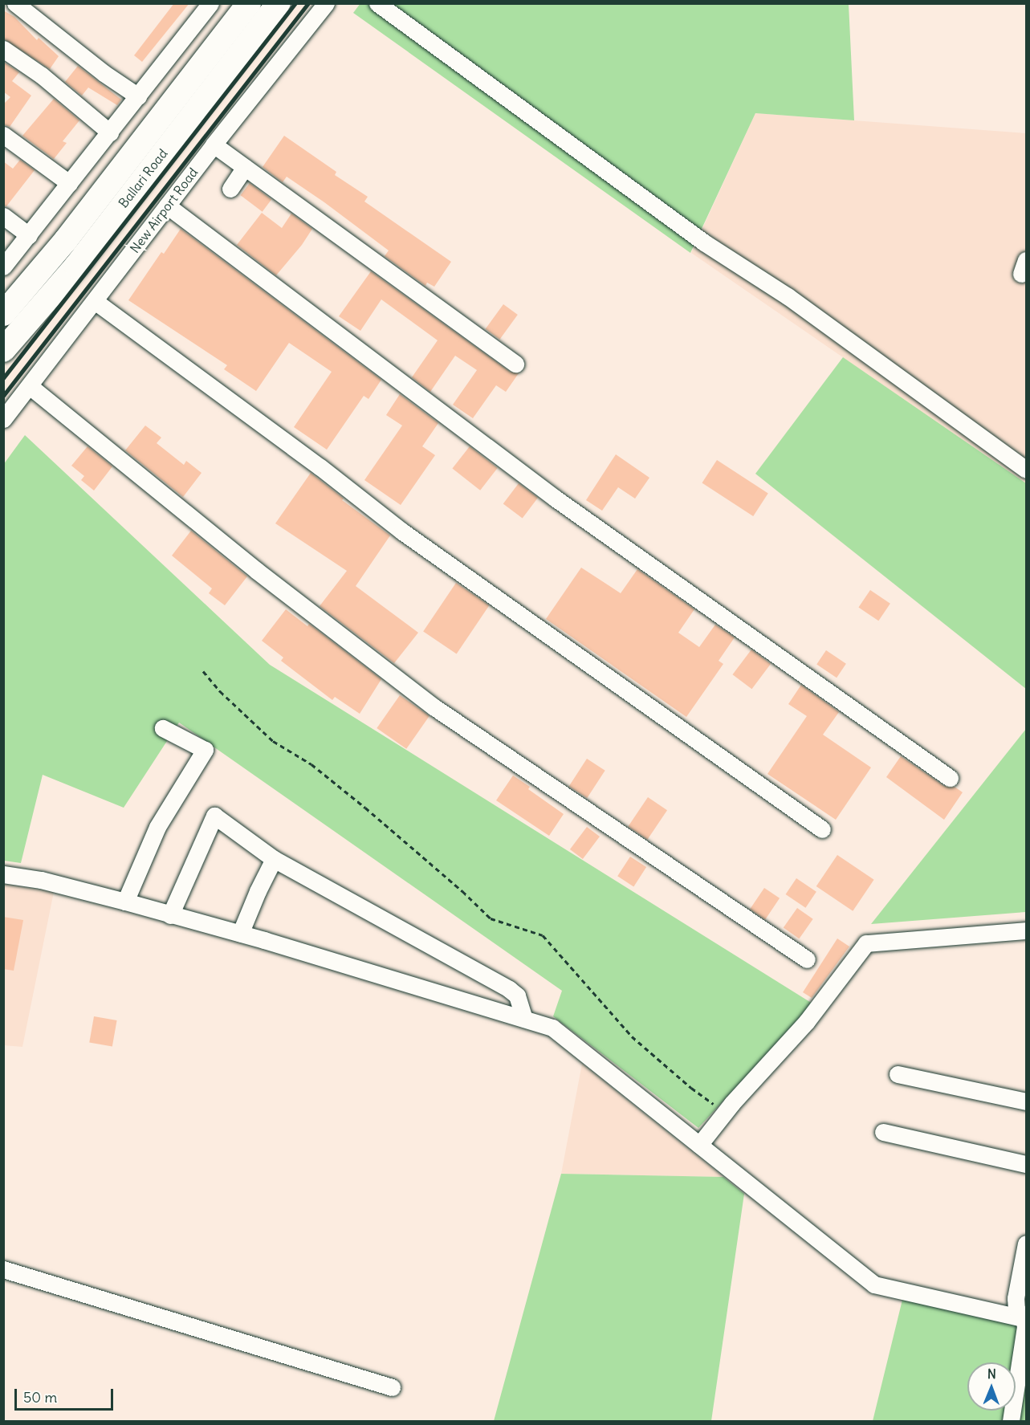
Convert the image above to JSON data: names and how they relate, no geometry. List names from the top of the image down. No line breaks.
{"streets":{"highway":["Ballari Road"],"street":["New Airport Road"]},"scale_bar":"50 m","north":"top"}
